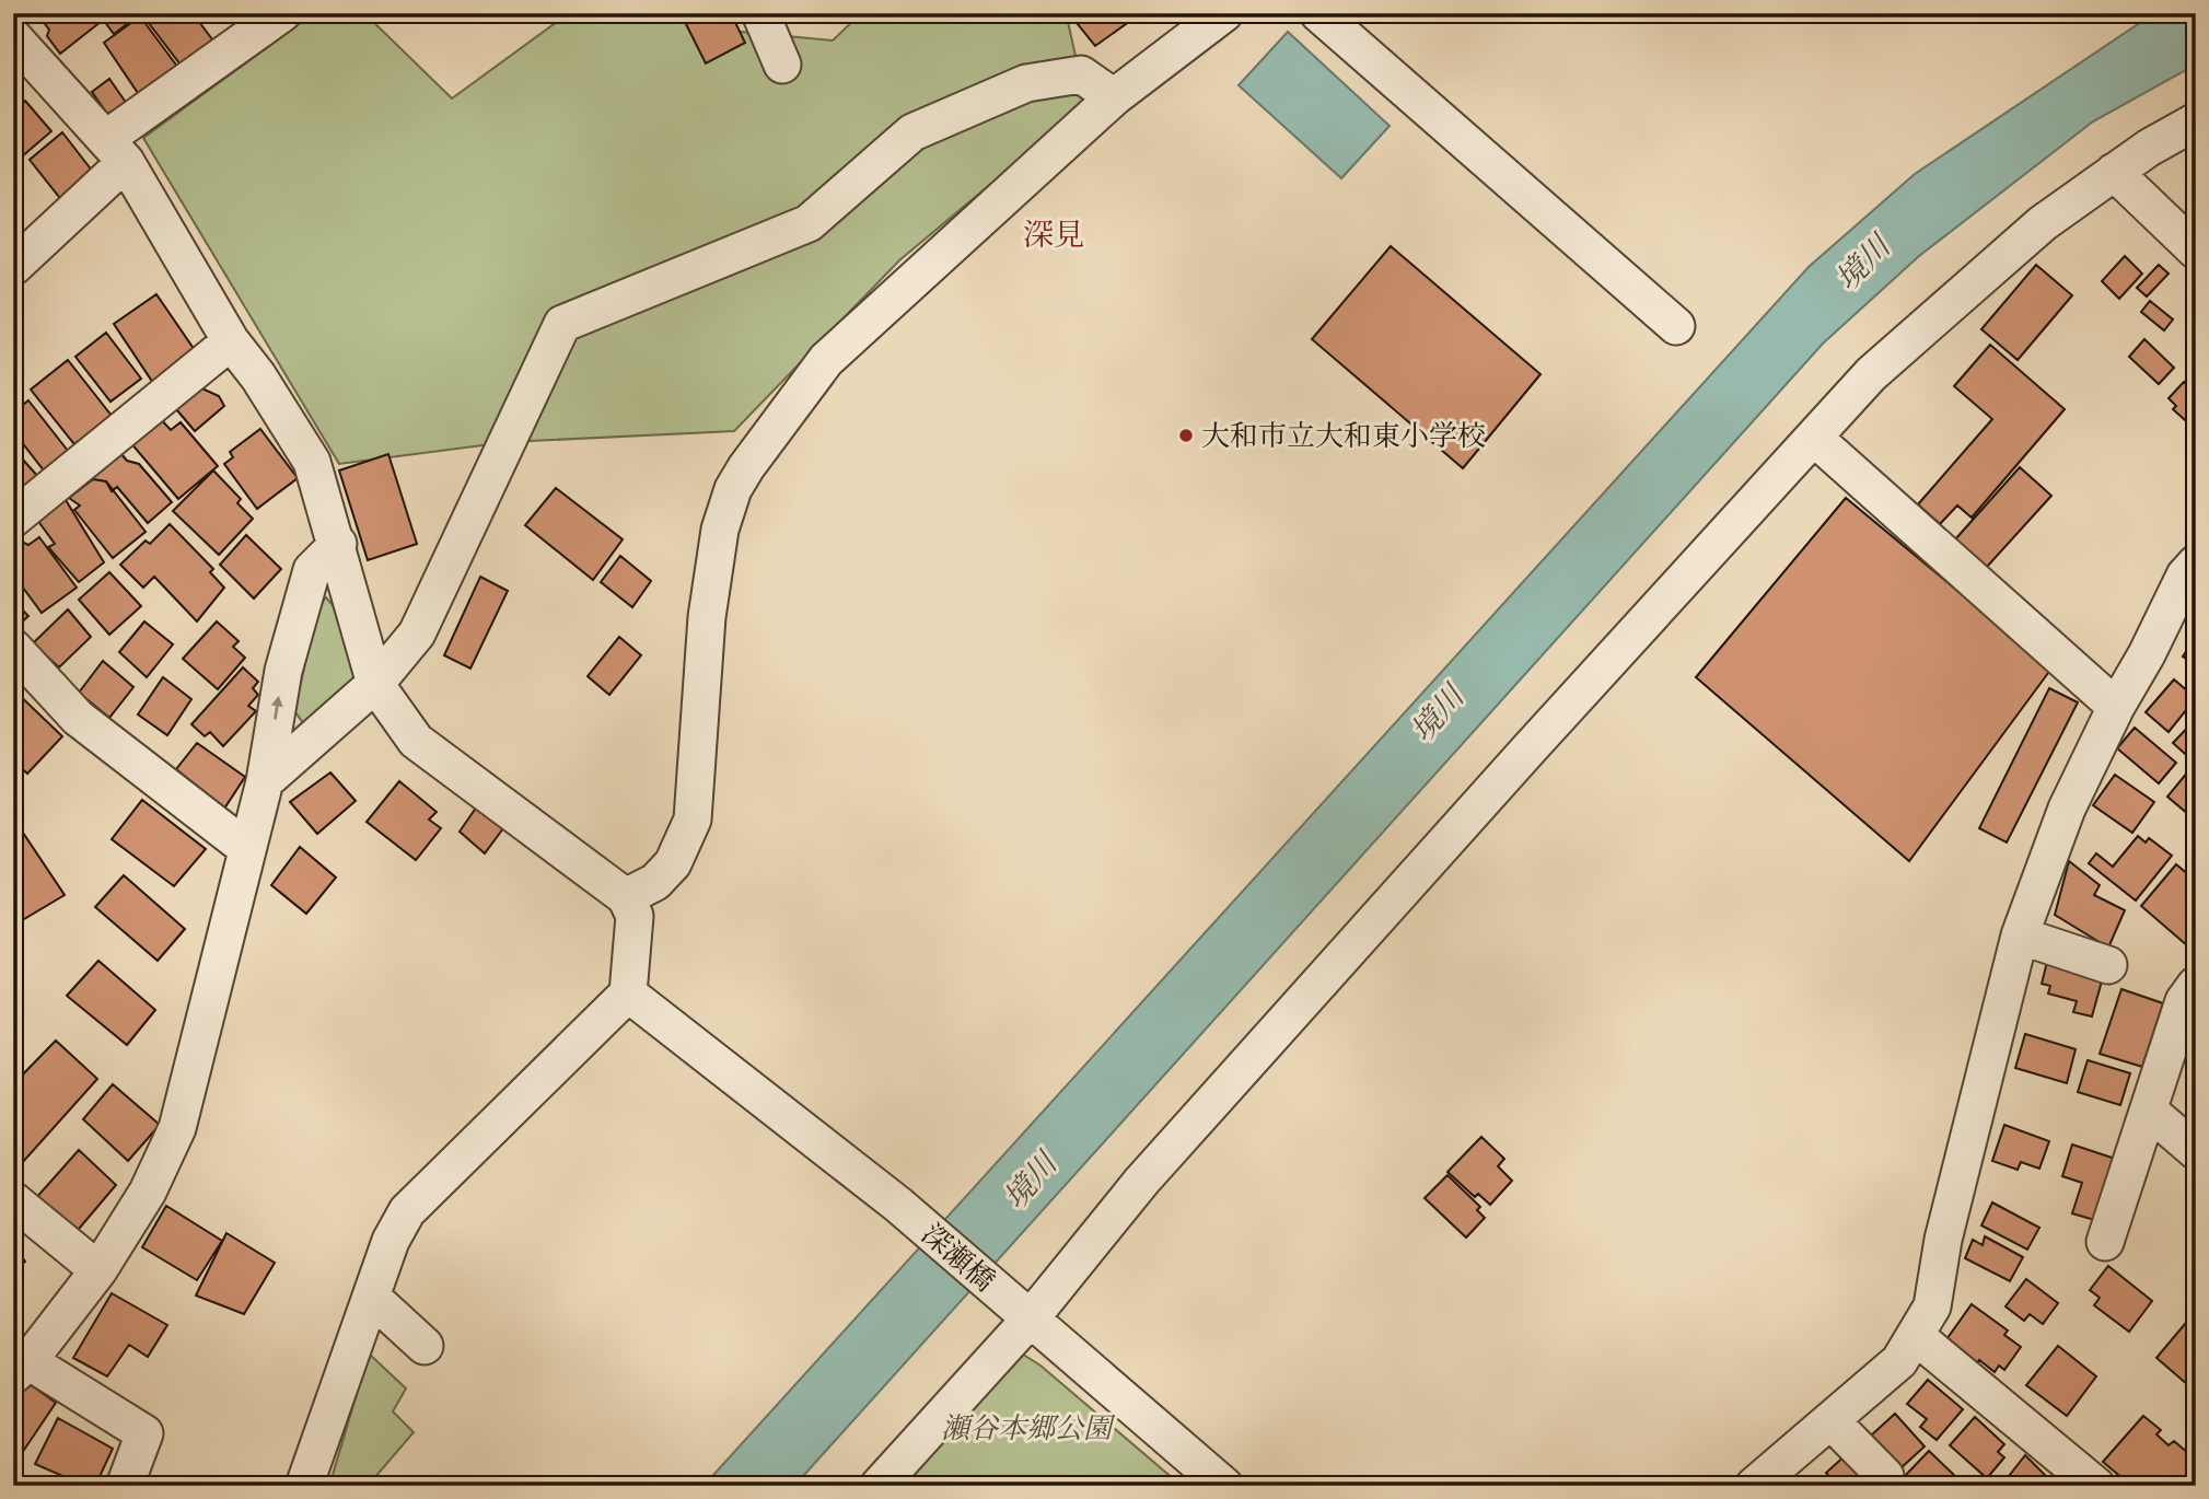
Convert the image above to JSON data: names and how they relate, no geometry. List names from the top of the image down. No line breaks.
{"streets":{"street":["深瀬橋"]},"districts":["深見"],"water":["境川"],"parks":["瀬谷本郷公園"],"places":["大和市立大和東小学校"]}
